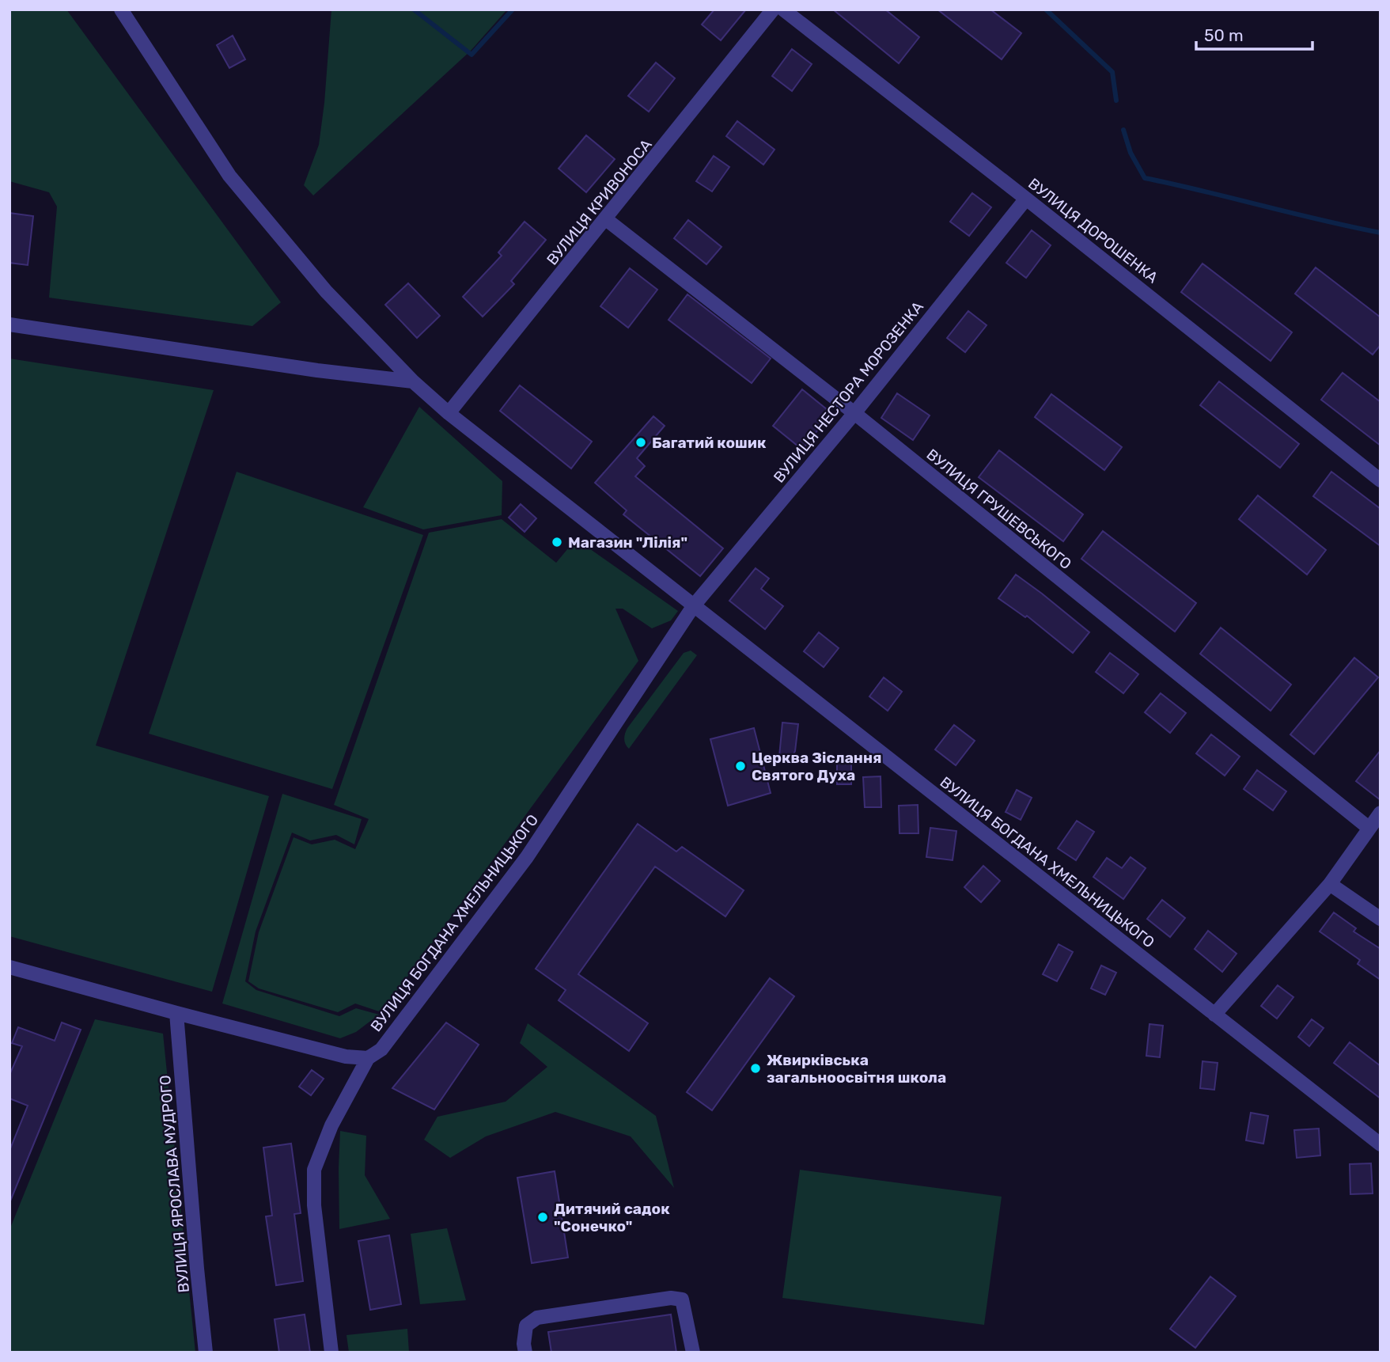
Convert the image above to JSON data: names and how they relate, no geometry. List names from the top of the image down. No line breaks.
{"streets":{"street":["ВУЛИЦЯ КРИВОНОСА","ВУЛИЦЯ ДОРОШЕНКА","ВУЛИЦЯ НЕСТОРА МОРОЗЕНКА","ВУЛИЦЯ ГРУШЕВСЬКОГО","ВУЛИЦЯ БОГДАНА ХМЕЛЬНИЦЬКОГО","ВУЛИЦЯ ЯРОСЛАВА МУДРОГО"]},"crossings":[["ВУЛИЦЯ КРИВОНОСА","ВУЛИЦЯ ГРУШЕВСЬКОГО"],["ВУЛИЦЯ КРИВОНОСА","ВУЛИЦЯ БОГДАНА ХМЕЛЬНИЦЬКОГО"],["ВУЛИЦЯ ДОРОШЕНКА","ВУЛИЦЯ НЕСТОРА МОРОЗЕНКА"],["ВУЛИЦЯ НЕСТОРА МОРОЗЕНКА","ВУЛИЦЯ ГРУШЕВСЬКОГО"],["ВУЛИЦЯ НЕСТОРА МОРОЗЕНКА","ВУЛИЦЯ БОГДАНА ХМЕЛЬНИЦЬКОГО"]],"places":["Багатий кошик","Магазин \"Лілія\"","Церква Зіслання Святого Духа","Жвирківська загальноосвітня школа","Дитячий садок \"Сонечко\""],"scale_bar":"50 m"}
